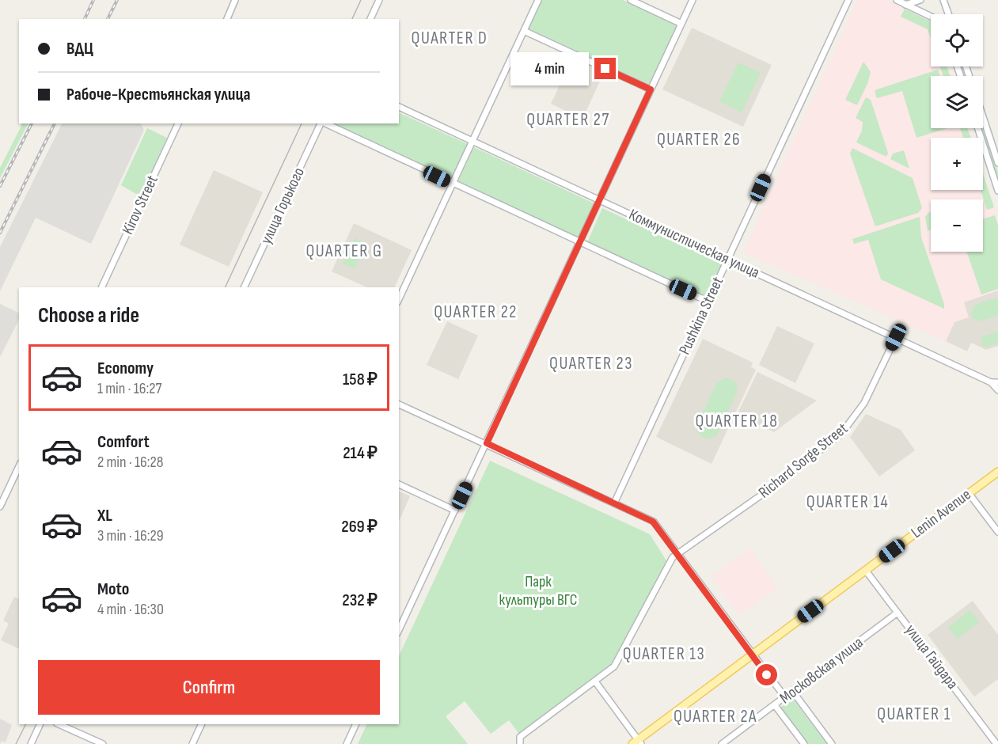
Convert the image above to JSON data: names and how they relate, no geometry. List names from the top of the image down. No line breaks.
{"streets":{"main road":["Lenin Avenue"],"street":["Kirov Street","улица Горького","Коммунистическая улица","Pushkina Street","Richard Sorge Street","улица Гайдара","Московская улица"]},"crossings":[["Коммунистическая улица","Pushkina Street"],["Коммунистическая улица","Richard Sorge Street"],["Lenin Avenue","улица Гайдара"],["улица Гайдара","Московская улица"]],"districts":["QUARTER D","QUARTER 27","QUARTER 26","QUARTER G","QUARTER 22","QUARTER 23","QUARTER 18","QUARTER 14","QUARTER 13","QUARTER 1","QUARTER 2A"],"parks":["Парк культуры ВГС"],"page":{"map_buttons":["+","−"],"banner":["ВДЦ","Рабоче-Крестьянская улица"],"bubble":"4 min","heading":"Choose a ride","list":[{"name":"Economy","note":"1 min · 16:27","value":"158 ₽"},{"name":"Comfort","note":"2 min · 16:28","value":"214 ₽"},{"name":"XL","note":"3 min · 16:29","value":"269 ₽"},{"name":"Moto","note":"4 min · 16:30","value":"232 ₽"}],"buttons":"Confirm"}}
